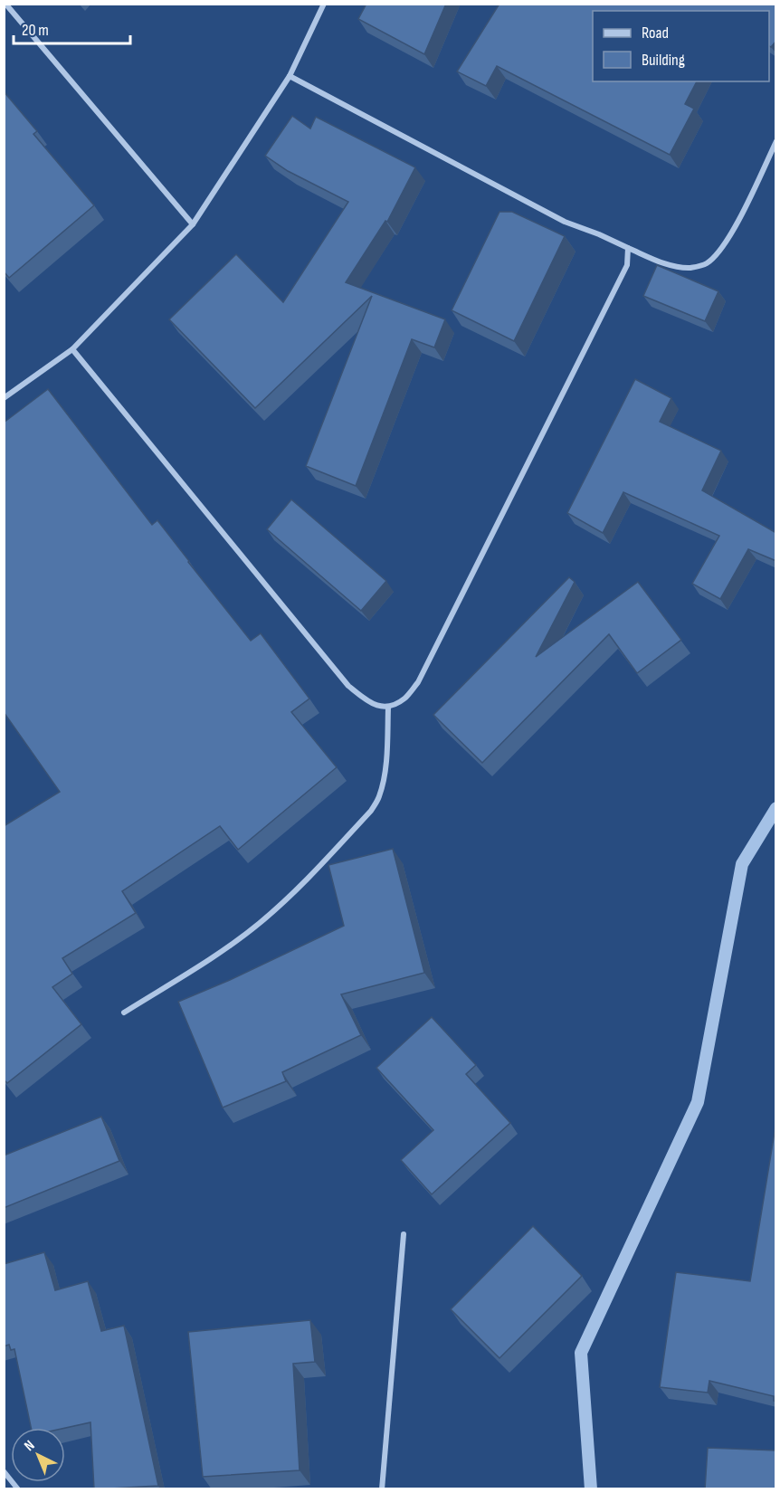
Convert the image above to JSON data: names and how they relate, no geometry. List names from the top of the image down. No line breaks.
{"legend":["Road","Building"],"scale_bar":"20 m","north":"top left"}
